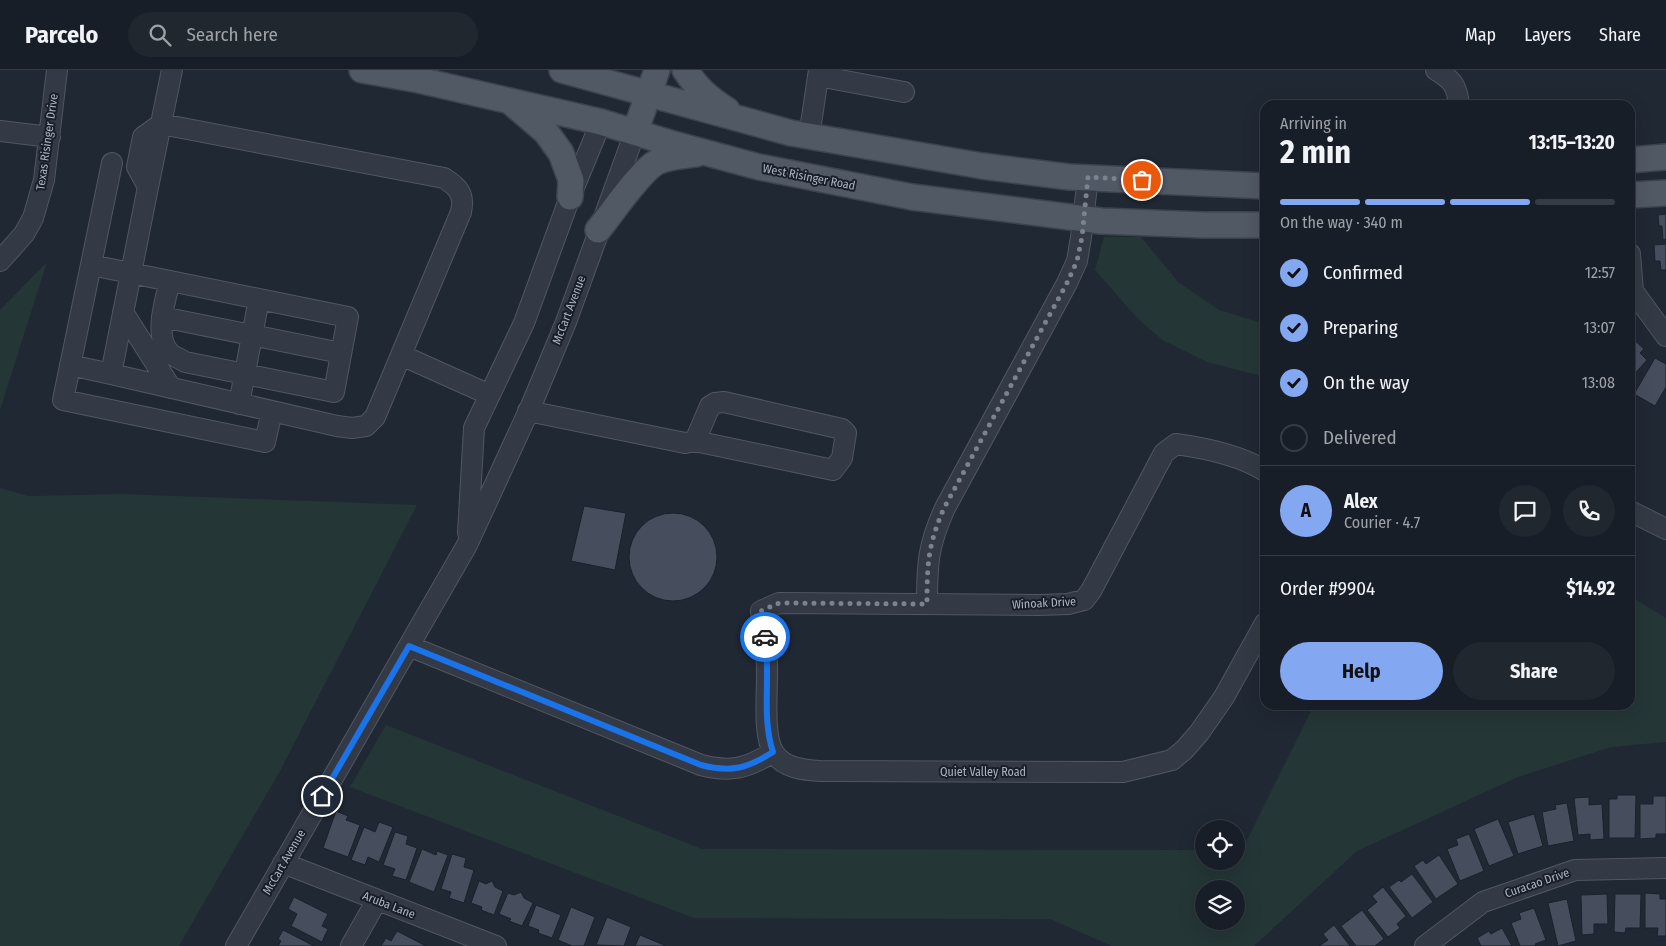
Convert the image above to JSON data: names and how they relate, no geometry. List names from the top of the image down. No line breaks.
{"streets":{"main road":["West Risinger Road","McCart Avenue"],"street":["Texas Risinger Drive","Winoak Drive","Quiet Valley Road","Curacao Drive","Aruba Lane"]},"crossings":[["West Risinger Road","McCart Avenue"],["McCart Avenue","Aruba Lane"],["Winoak Drive","Quiet Valley Road"]],"page":{"header":"Parcelo","search":"Search here","nav":["Map","Layers","Share"],"heading":["2 min","Arriving in","13:15–13:20"],"panel":["Alex","Courier · 4.7","Order #9904","$14.92"],"bar":"On the way · 340 m","list":[["Confirmed","12:57"],["Preparing","13:07"],["On the way","13:08"],"Delivered"],"round":"A","buttons":["Help","Share"]}}
